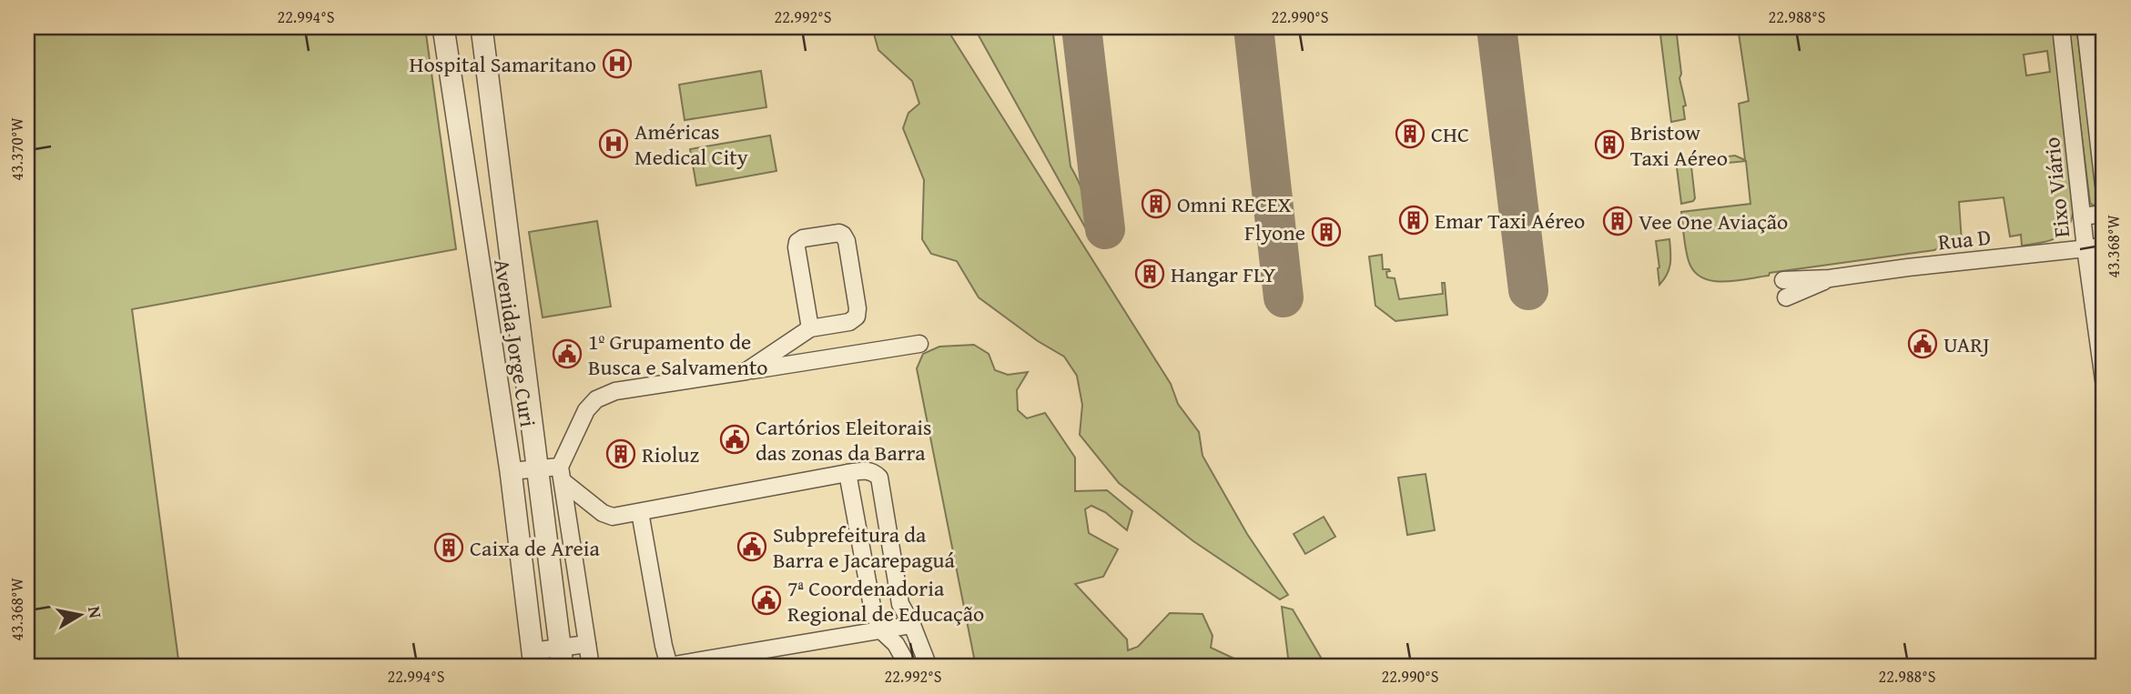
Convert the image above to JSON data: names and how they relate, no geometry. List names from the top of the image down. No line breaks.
{"streets":{"street":["Eixo Viário","Rua D","Avenida Jorge Curi"]},"crossings":[["Eixo Viário","Rua D"]],"places":{"hospital":["Hospital Samaritano","Américas Medical City"],"building":["CHC","Bristow Taxi Aéreo","Omni RECEX","Emar Taxi Aéreo","Vee One Aviação","Flyone","Hangar FLY","Rioluz","Caixa de Areia"],"public building":["UARJ","1º Grupamento de Busca e Salvamento","Cartórios Eleitorais das zonas da Barra","Subprefeitura da Barra e Jacarepaguá","7ª Coordenadoria Regional de Educação"]},"north":"right","coordinates":["22.994°S","22.992°S","22.990°S","22.988°S","43.370°W","43.368°W"]}
